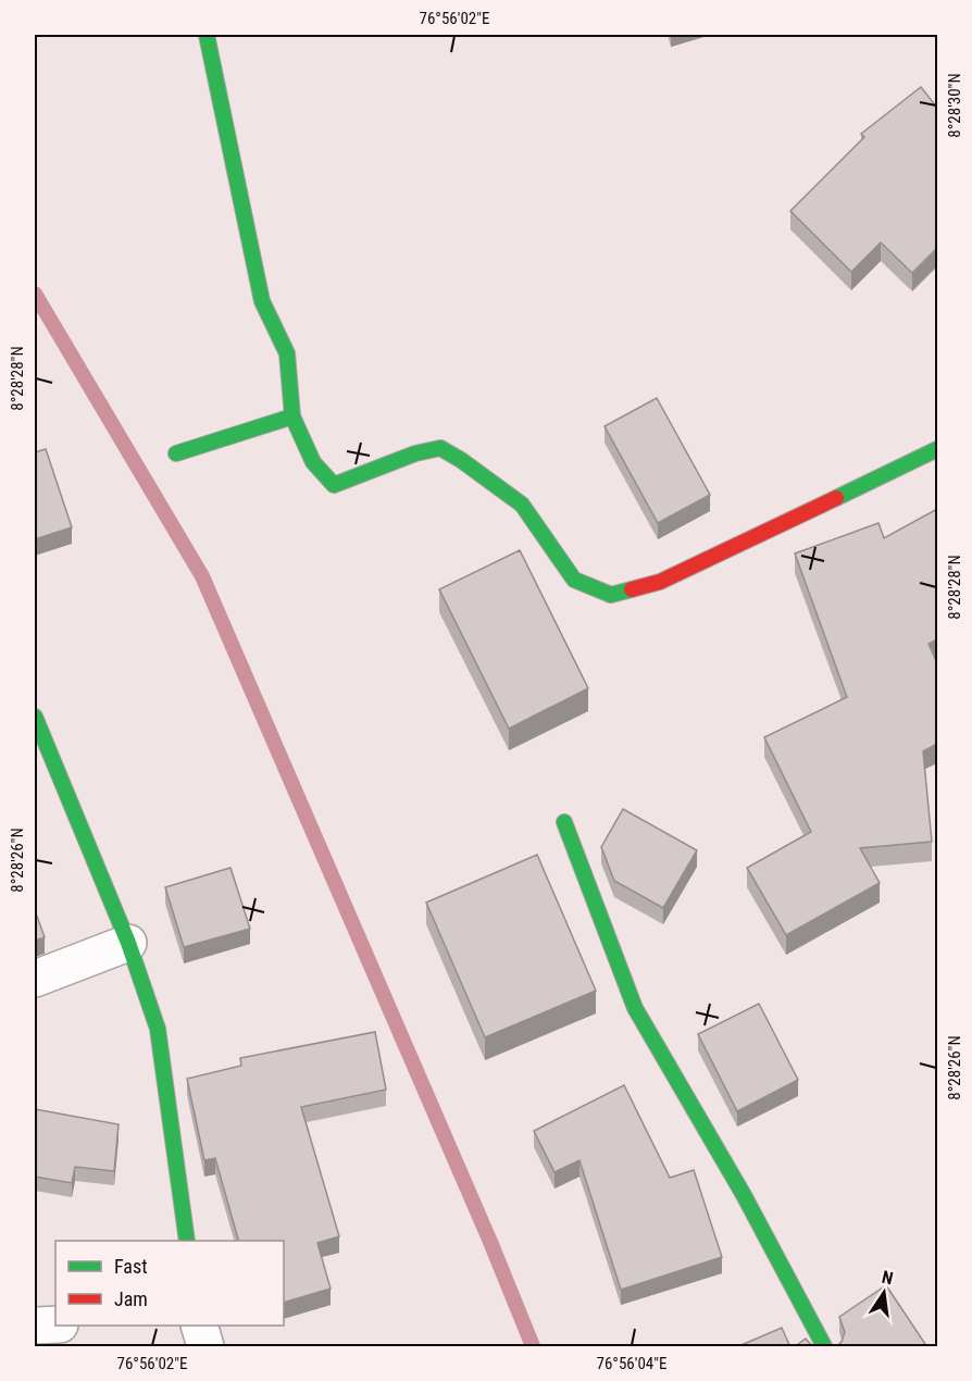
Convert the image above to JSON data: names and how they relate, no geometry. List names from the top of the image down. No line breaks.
{"legend":["Fast","Jam"],"north":"top","coordinates":["76°56'02\"E","8°28'30\"N","8°28'28\"N","8°28'26\"N","76°56'04\"E"]}
